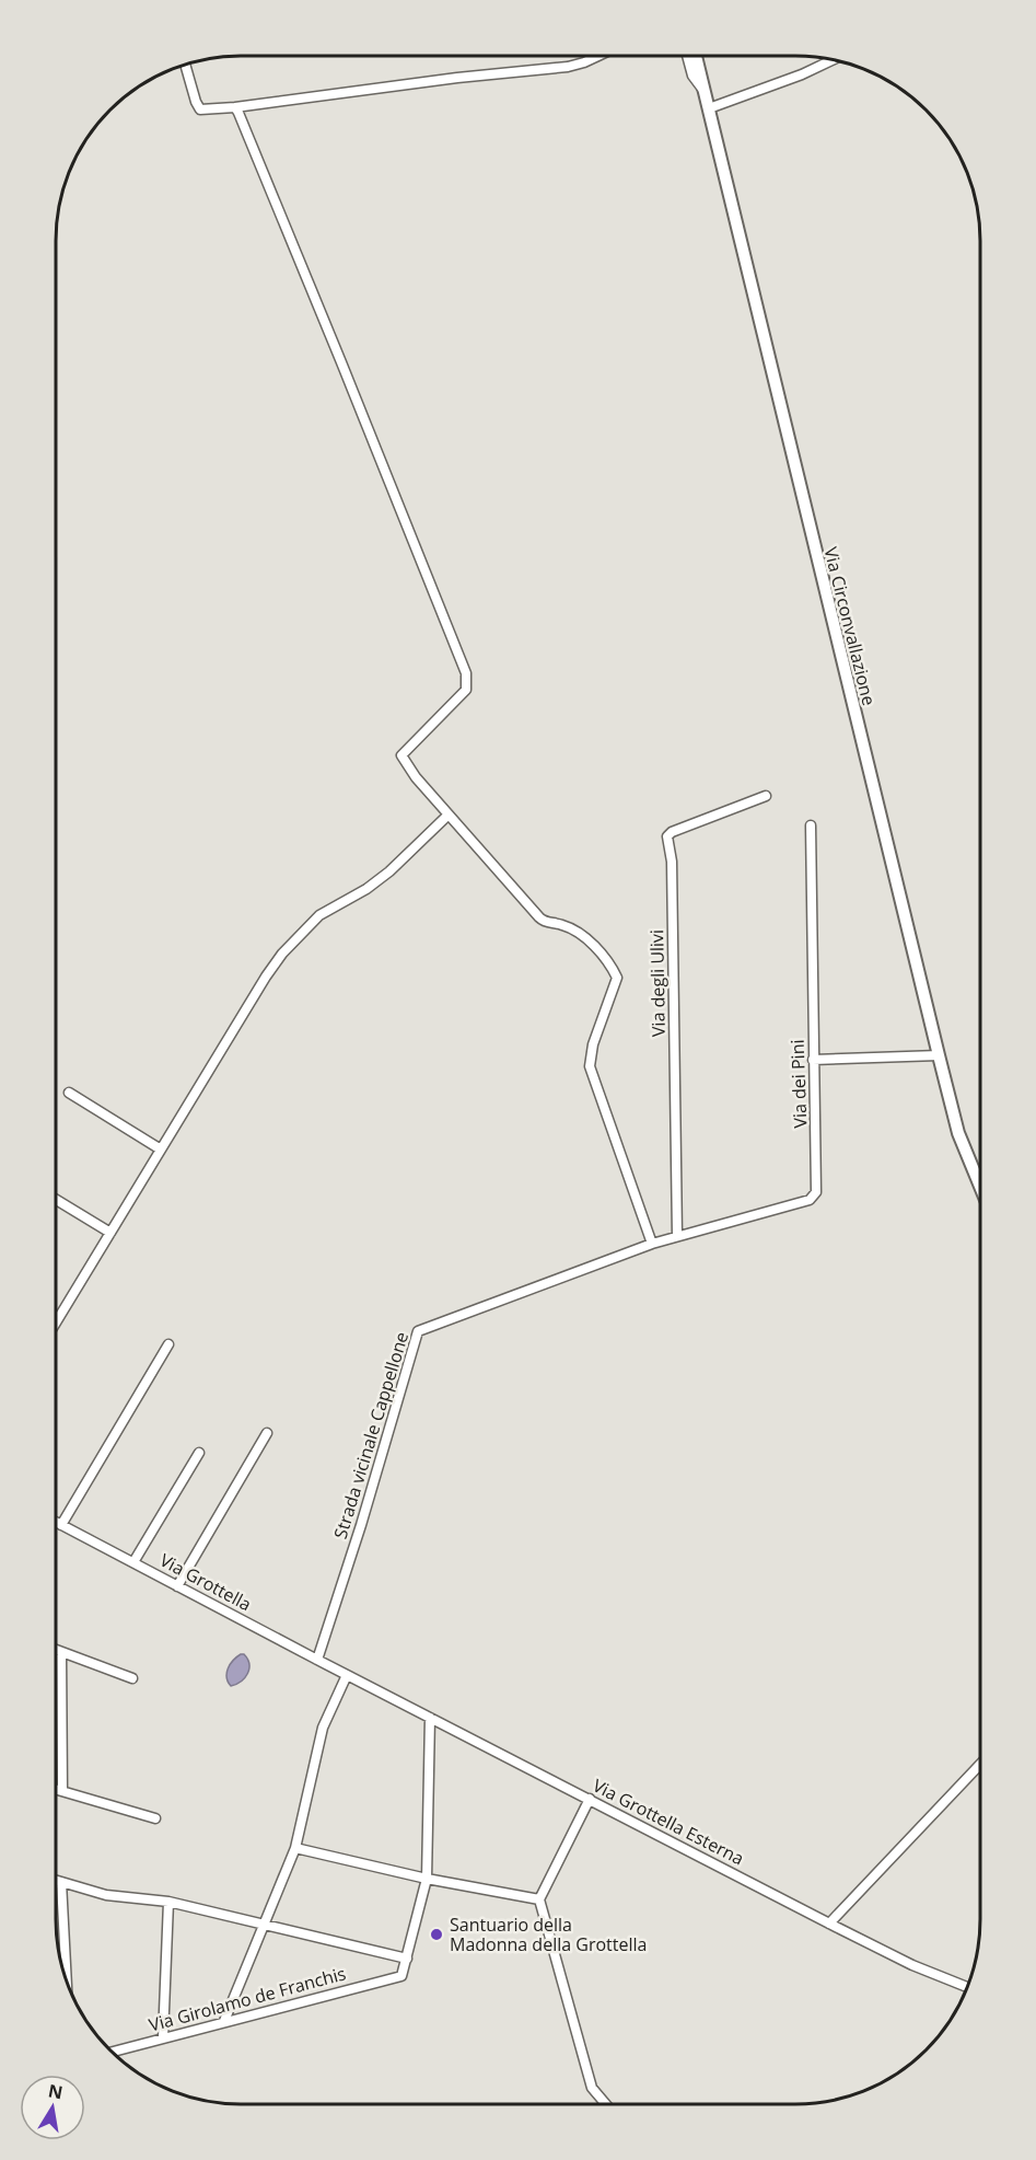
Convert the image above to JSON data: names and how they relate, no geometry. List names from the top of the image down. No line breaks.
{"streets":{"main road":["Via Circonvallazione"],"street":["Via degli Ulivi","Via dei Pini","Strada vicinale Cappellone","Via Grottella","Via Grottella Esterna","Via Girolamo de Franchis"]},"crossings":[["Via degli Ulivi","Via dei Pini"],["Via degli Ulivi","Strada vicinale Cappellone"],["Via dei Pini","Strada vicinale Cappellone"],["Strada vicinale Cappellone","Via Grottella"],["Via Grottella","Via Grottella Esterna"]],"places":["Santuario della Madonna della Grottella"],"north":"top"}
